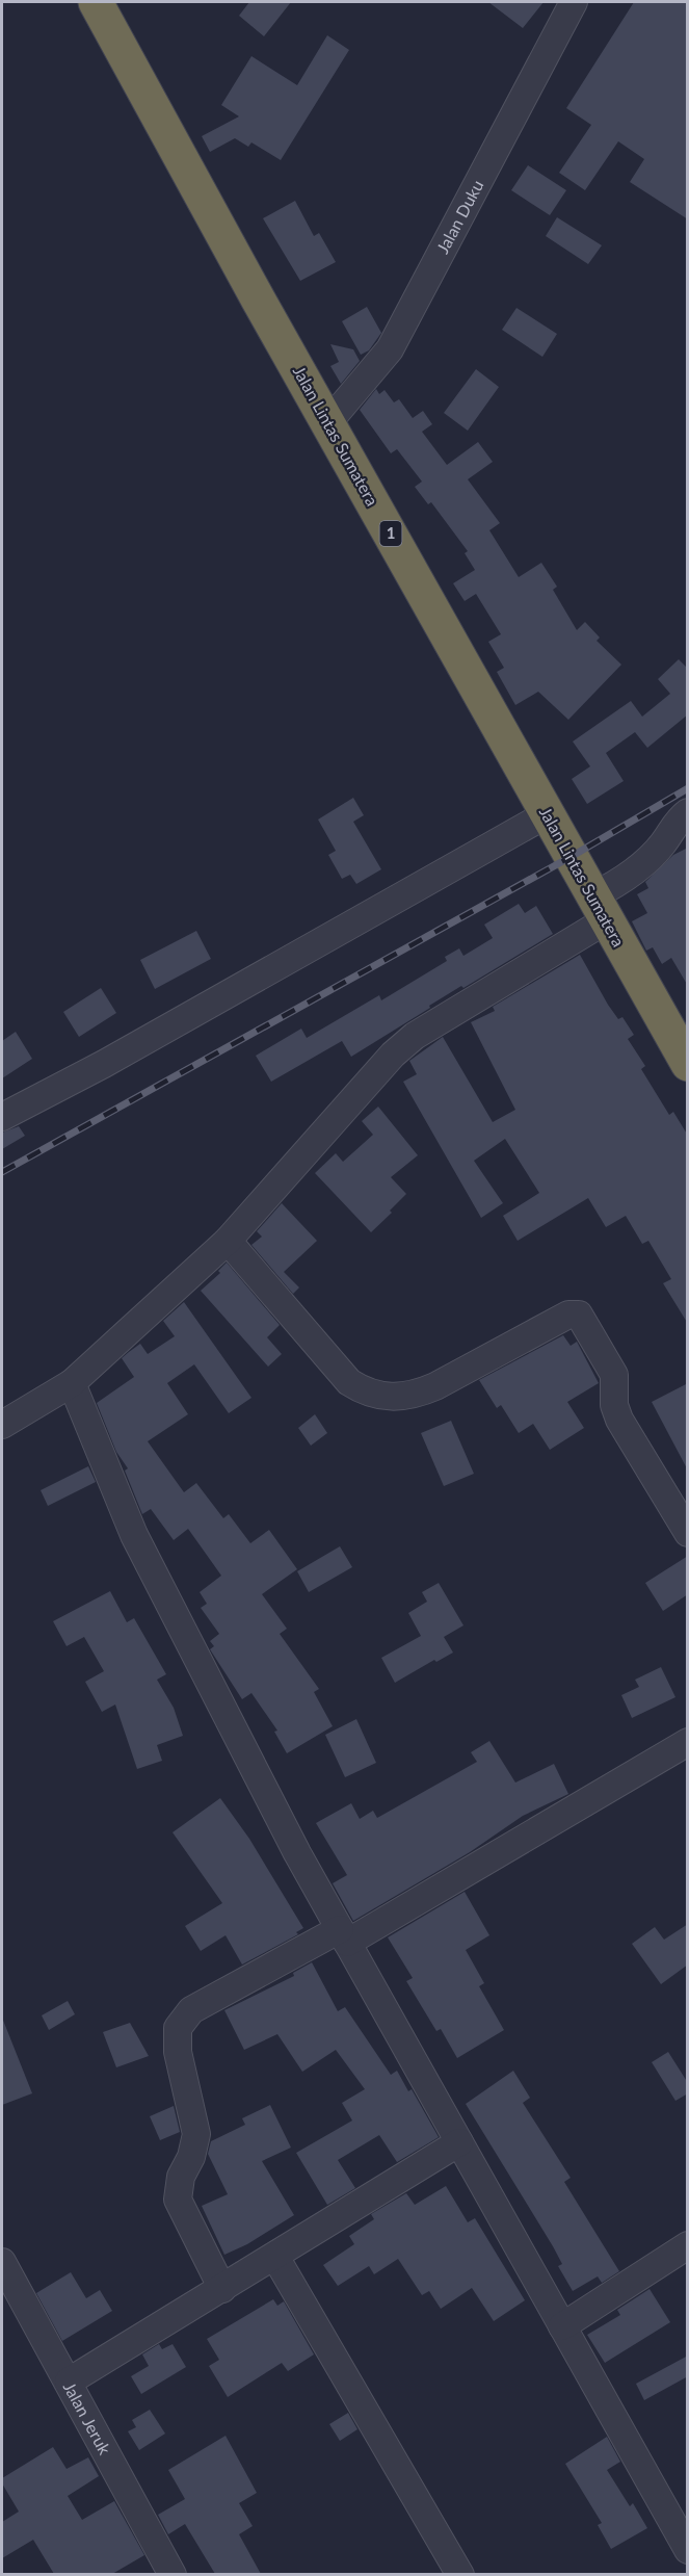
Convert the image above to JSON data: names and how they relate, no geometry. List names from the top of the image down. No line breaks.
{"streets":{"highway":["Jalan Lintas Sumatera","1"],"street":["Jalan Duku","Jalan Jeruk"]},"crossings":[["Jalan Duku","Jalan Lintas Sumatera"]]}
